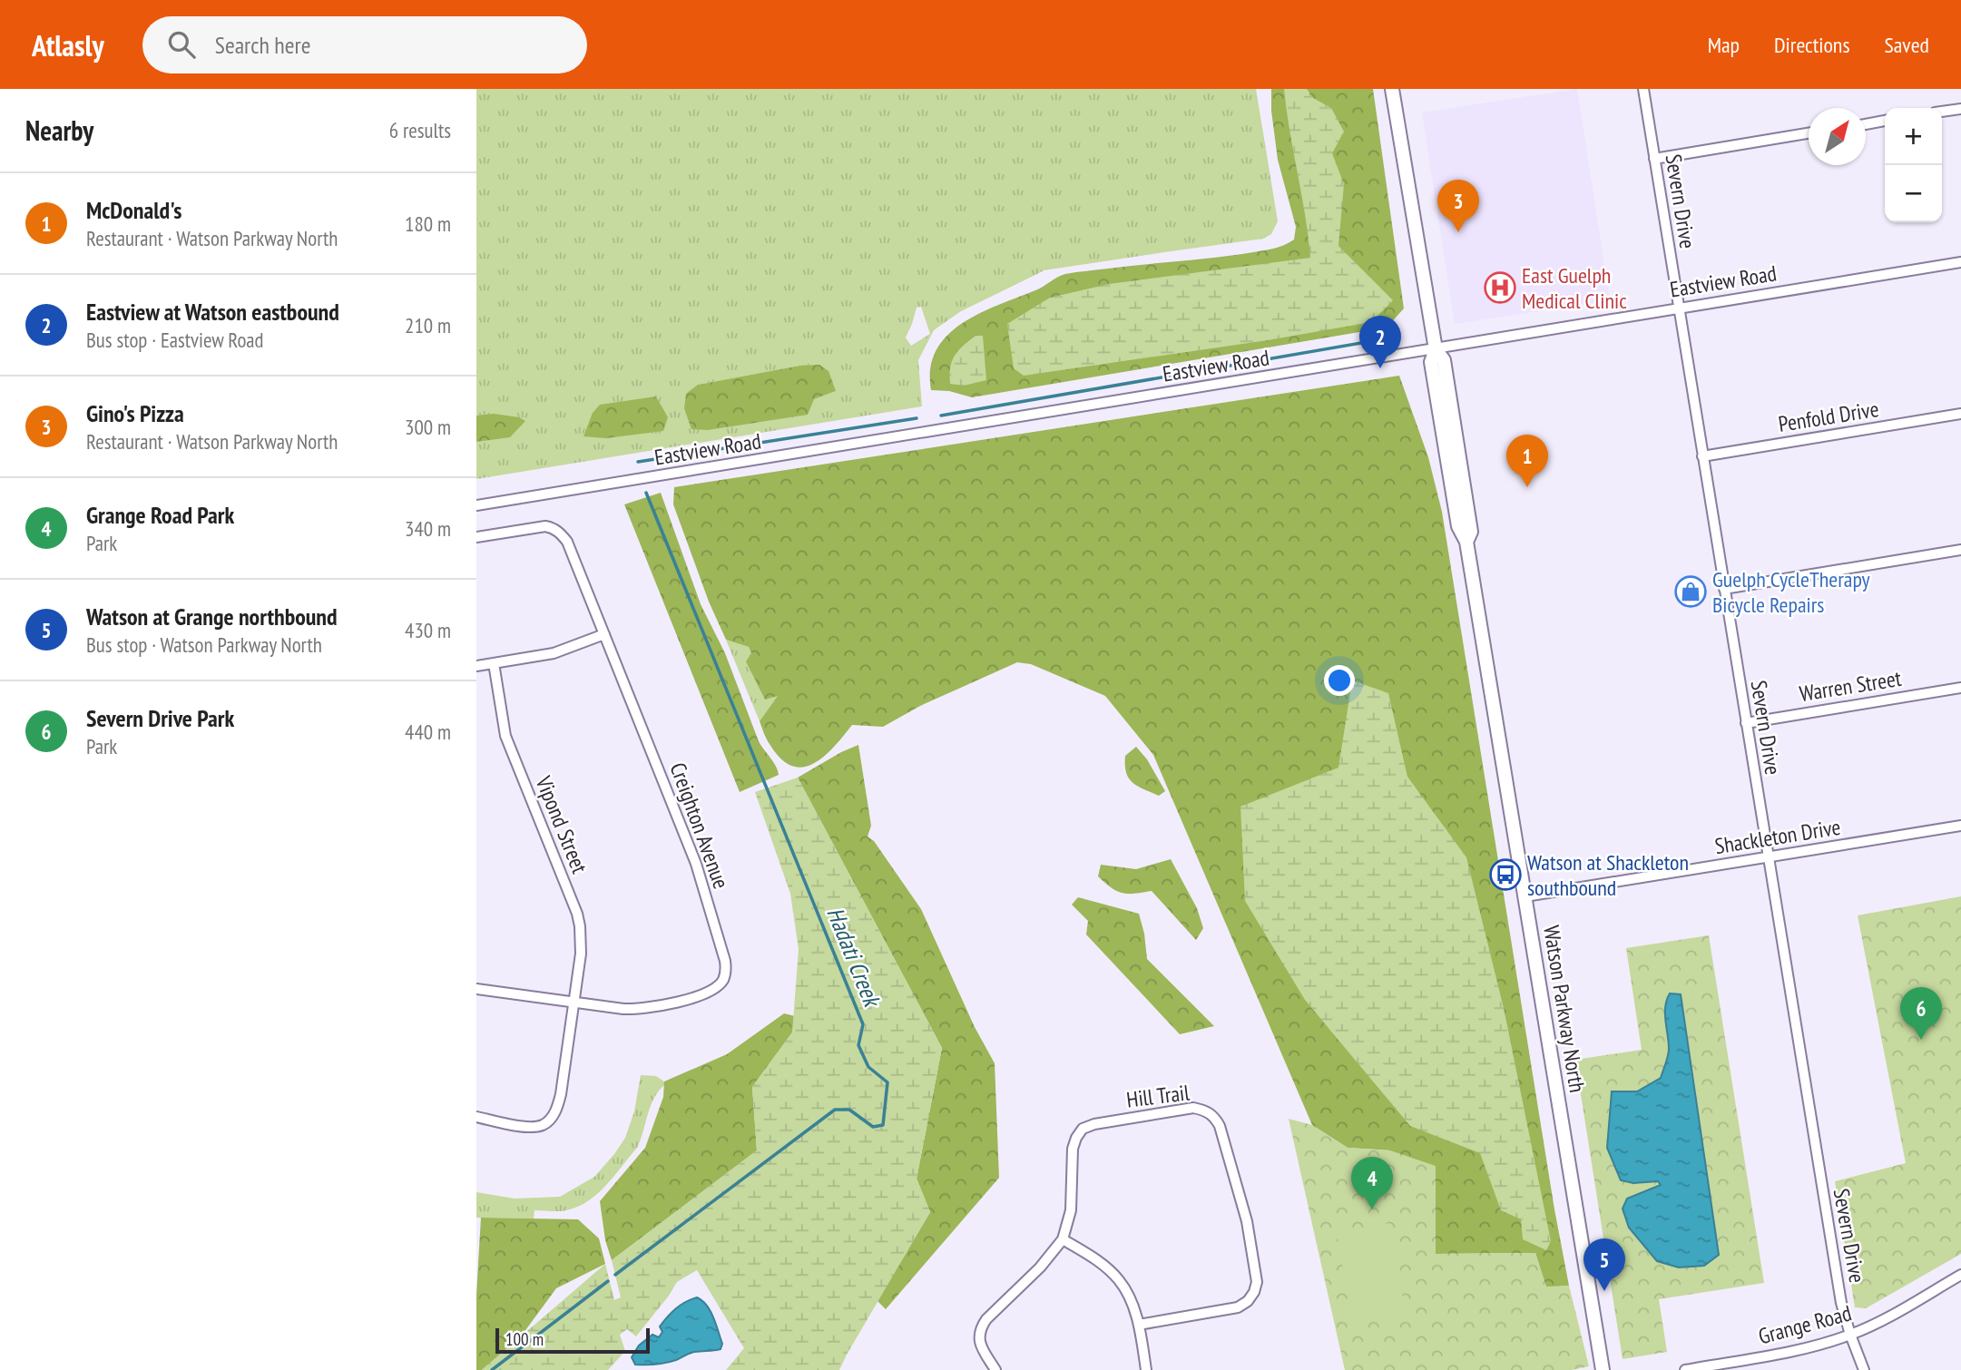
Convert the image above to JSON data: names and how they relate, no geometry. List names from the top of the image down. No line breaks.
{"streets":{"main road":["Watson Parkway North"],"street":["Severn Drive","Eastview Road","Penfold Drive","Warren Street","Vipond Street","Creighton Avenue","Shackleton Drive","Hill Trail","Grange Road"]},"crossings":[["Severn Drive","Eastview Road"],["Severn Drive","Penfold Drive"],["Severn Drive","Warren Street"],["Severn Drive","Shackleton Drive"],["Severn Drive","Grange Road"],["Eastview Road","Watson Parkway North"],["Vipond Street","Creighton Avenue"],["Shackleton Drive","Watson Parkway North"]],"water":["Hadati Creek"],"places":{"hospital":["East Guelph Medical Clinic"],"shop":["Guelph CycleTherapy Bicycle Repairs"],"bus stop":["Watson at Shackleton southbound"]},"scale_bar":"100 m","north":"top right","page":{"header":"Atlasly","search":"Search here","nav":["Map","Directions","Saved"],"heading":["Nearby","6 results"],"map_buttons":["+","−"],"list":[{"mark":"1","name":"McDonald's","note":"Restaurant · Watson Parkway North","value":"180 m"},{"mark":"2","name":"Eastview at Watson eastbound","note":"Bus stop · Eastview Road","value":"210 m"},{"mark":"3","name":"Gino's Pizza","note":"Restaurant · Watson Parkway North","value":"300 m"},{"mark":"4","name":"Grange Road Park","note":"Park","value":"340 m"},{"mark":"5","name":"Watson at Grange northbound","note":"Bus stop · Watson Parkway North","value":"430 m"},{"mark":"6","name":"Severn Drive Park","note":"Park","value":"440 m"}],"pins":["3","2","1","6","4","5"],"scale":"100 m"}}
